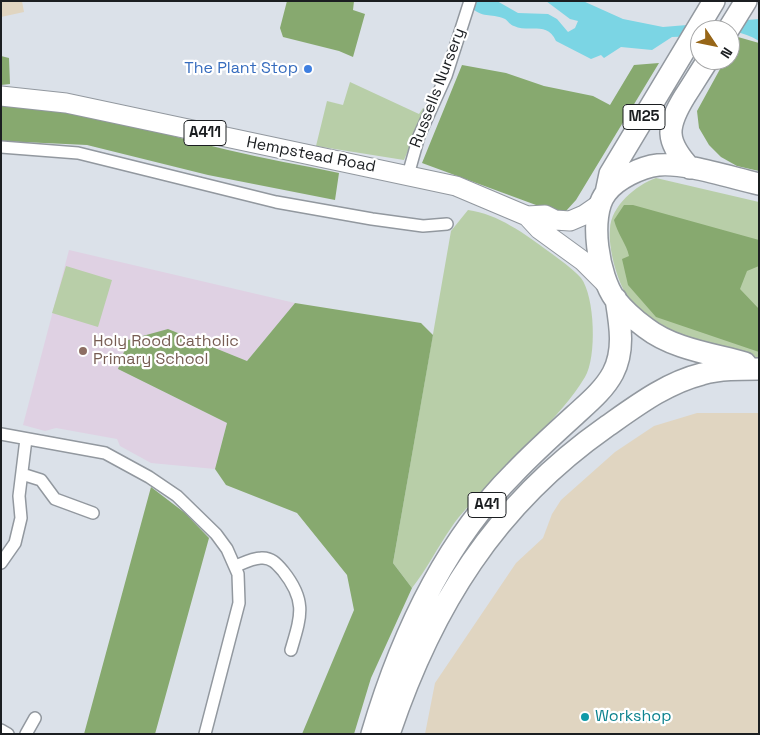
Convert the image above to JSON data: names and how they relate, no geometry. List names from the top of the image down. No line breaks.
{"streets":{"highway":["M25","A41"],"main road":["A411","Hempstead Road"],"street":["Russells Nursery"]},"crossings":[["Russells Nursery","Hempstead Road"],["M25","Hempstead Road"],["Hempstead Road","A41"]],"places":["The Plant Stop","Holy Rood Catholic Primary School","Workshop"],"north":"bottom right"}
